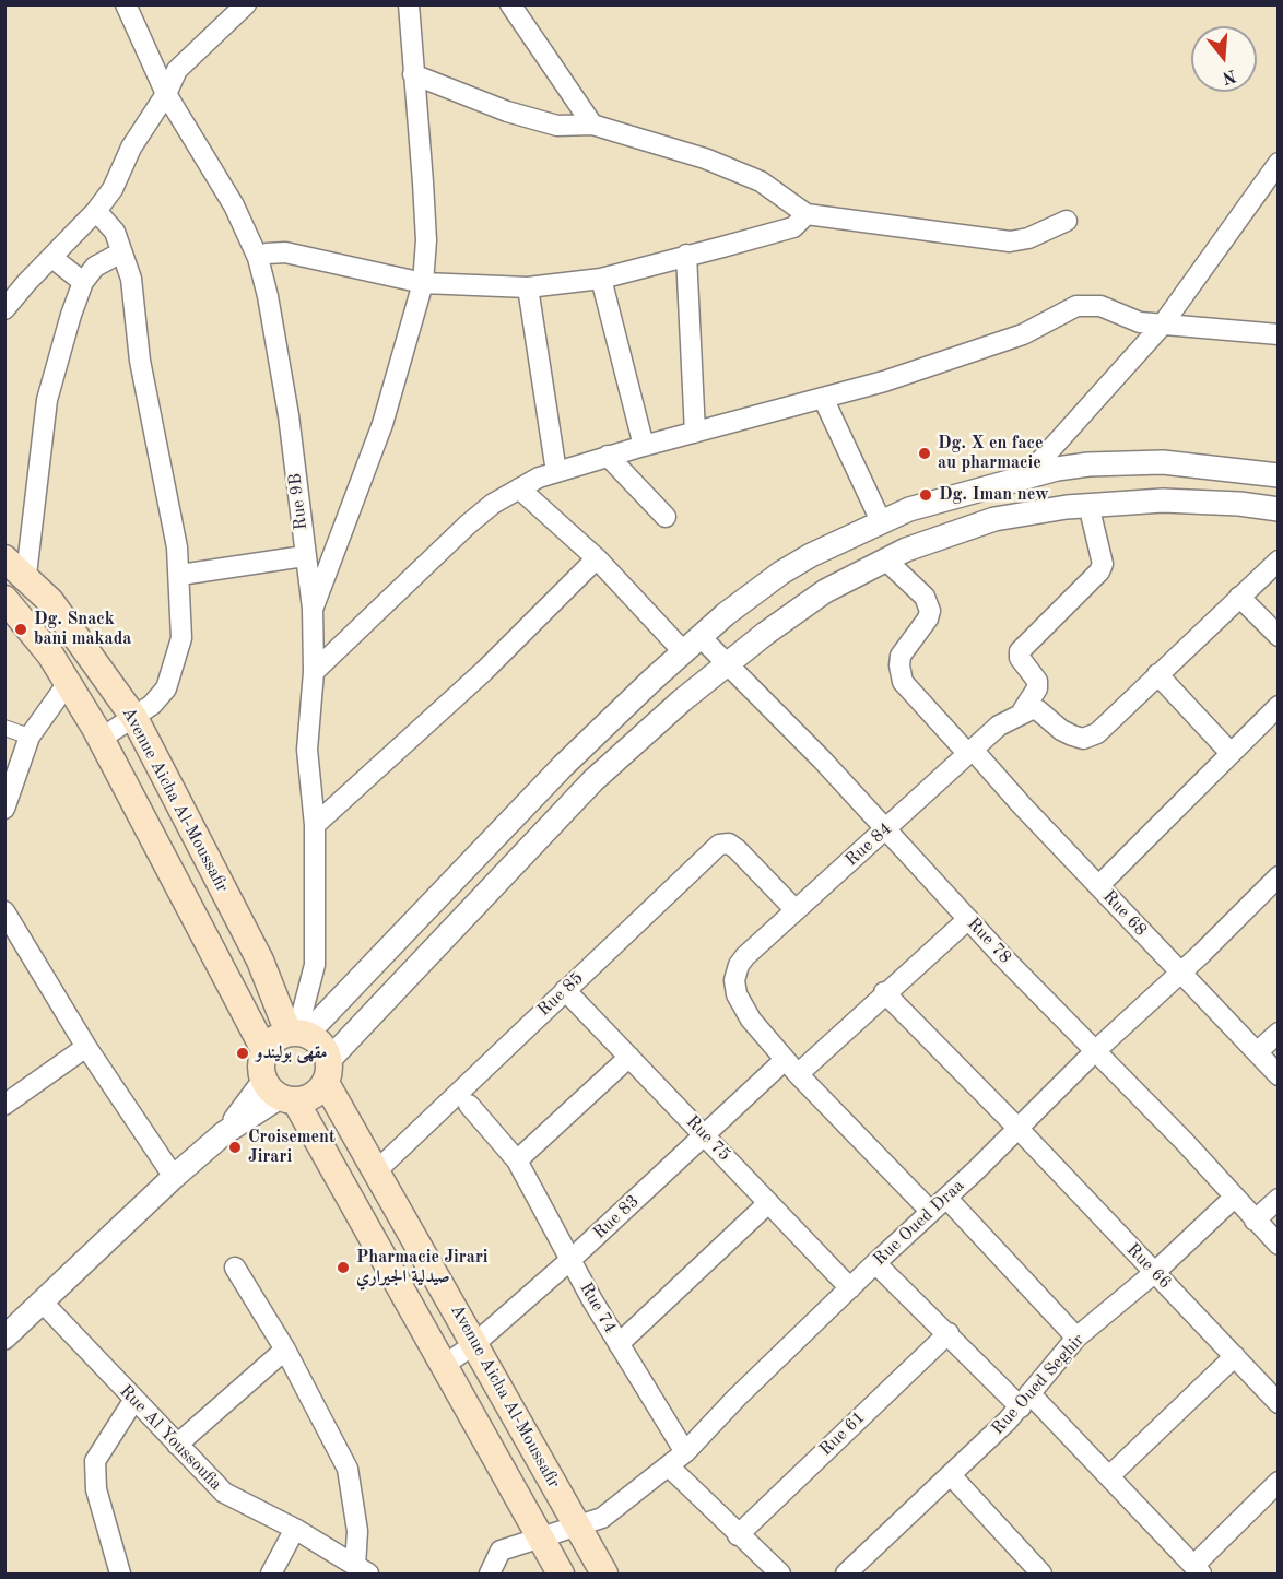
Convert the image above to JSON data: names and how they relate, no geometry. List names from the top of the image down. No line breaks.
{"streets":{"main road":["Avenue Aicha Al-Moussafir"],"street":["Rue 9B","Rue 84","Rue 68","Rue 78","Rue 85","Rue 75","Rue 83","Rue Oued Draa","Rue 66","Rue 74","Rue Oued Seghir","Rue 61","Rue Al Youssoufia"]},"crossings":[["Rue 9B","Avenue Aicha Al-Moussafir"],["Avenue Aicha Al-Moussafir","Rue 85"],["Avenue Aicha Al-Moussafir","Rue 83"],["Avenue Aicha Al-Moussafir","Rue Oued Draa"],["Rue 84","Rue 68"],["Rue 84","Rue 78"],["Rue 84","Rue 85"],["Rue 84","Rue 83"],["Rue 84","Rue Oued Draa"],["Rue 68","Rue Oued Draa"],["Rue 78","Rue 83"],["Rue 78","Rue Oued Draa"],["Rue 78","Rue Oued Seghir"],["Rue 85","Rue 75"],["Rue 75","Rue 83"],["Rue 75","Rue Oued Draa"],["Rue 83","Rue 66"],["Rue 83","Rue 74"],["Rue Oued Draa","Rue 66"],["Rue Oued Draa","Rue 74"],["Rue 66","Rue Oued Seghir"]],"places":["Dg. X en face au pharmacie","Dg. Iman new","Dg. Snack bani makada","مقهى بوليندو","Croisement Jirari","Pharmacie Jirari صيدلية الجيراري"],"north":"bottom"}
